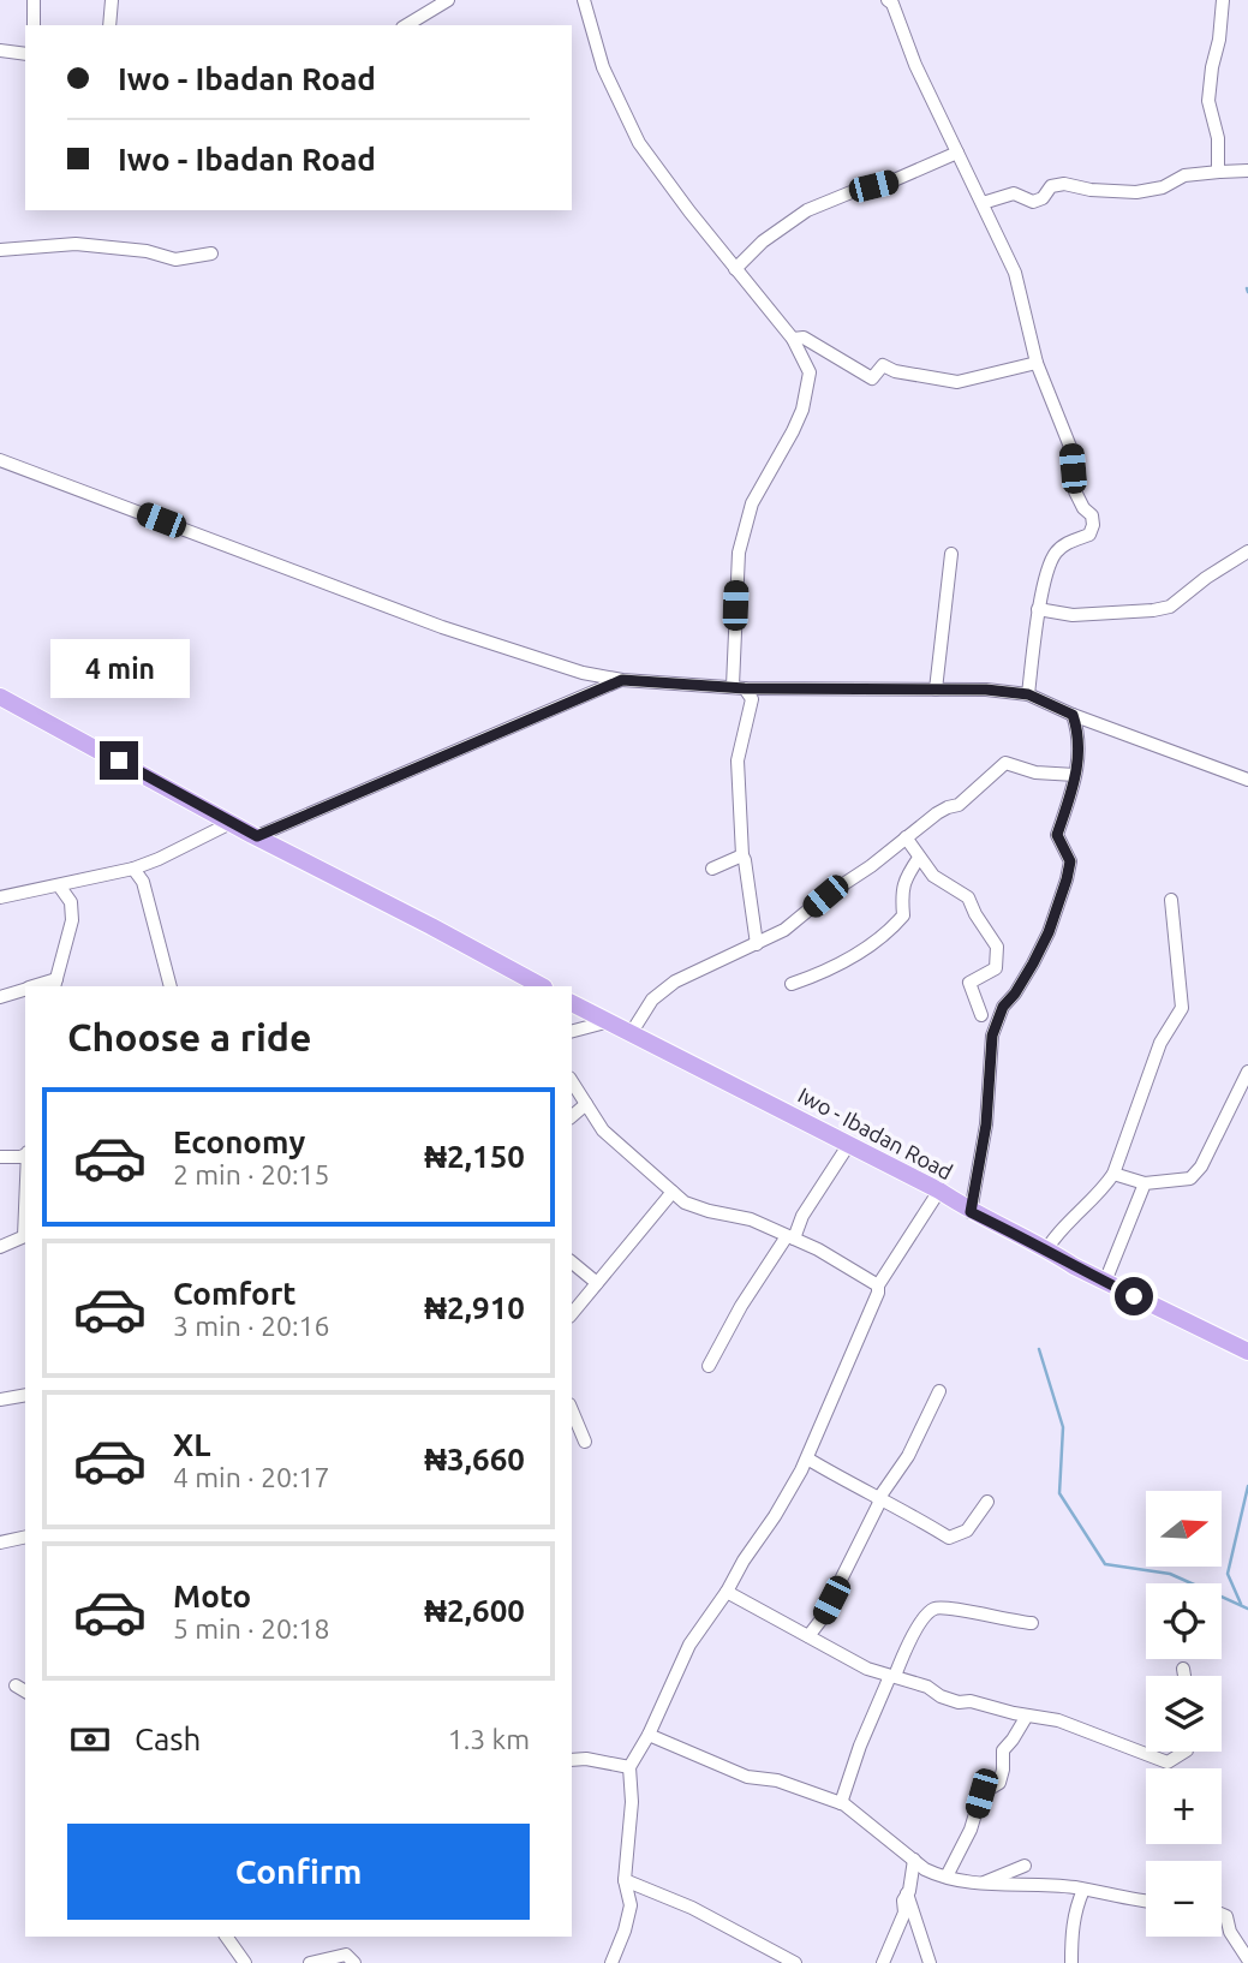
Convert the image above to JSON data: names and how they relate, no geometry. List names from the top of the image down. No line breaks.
{"streets":{"main road":["Iwo - Ibadan Road"]},"north":"right","page":{"banner":["Iwo - Ibadan Road","Iwo - Ibadan Road"],"bubble":"4 min","heading":"Choose a ride","list":[{"name":"Economy","note":"2 min · 20:15","value":"₦2,150"},{"name":"Comfort","note":"3 min · 20:16","value":"₦2,910"},{"name":"XL","note":"4 min · 20:17","value":"₦3,660"},{"name":"Moto","note":"5 min · 20:18","value":"₦2,600"}],"map_buttons":["+","−"],"pay":["Cash","1.3 km"],"buttons":"Confirm"}}
